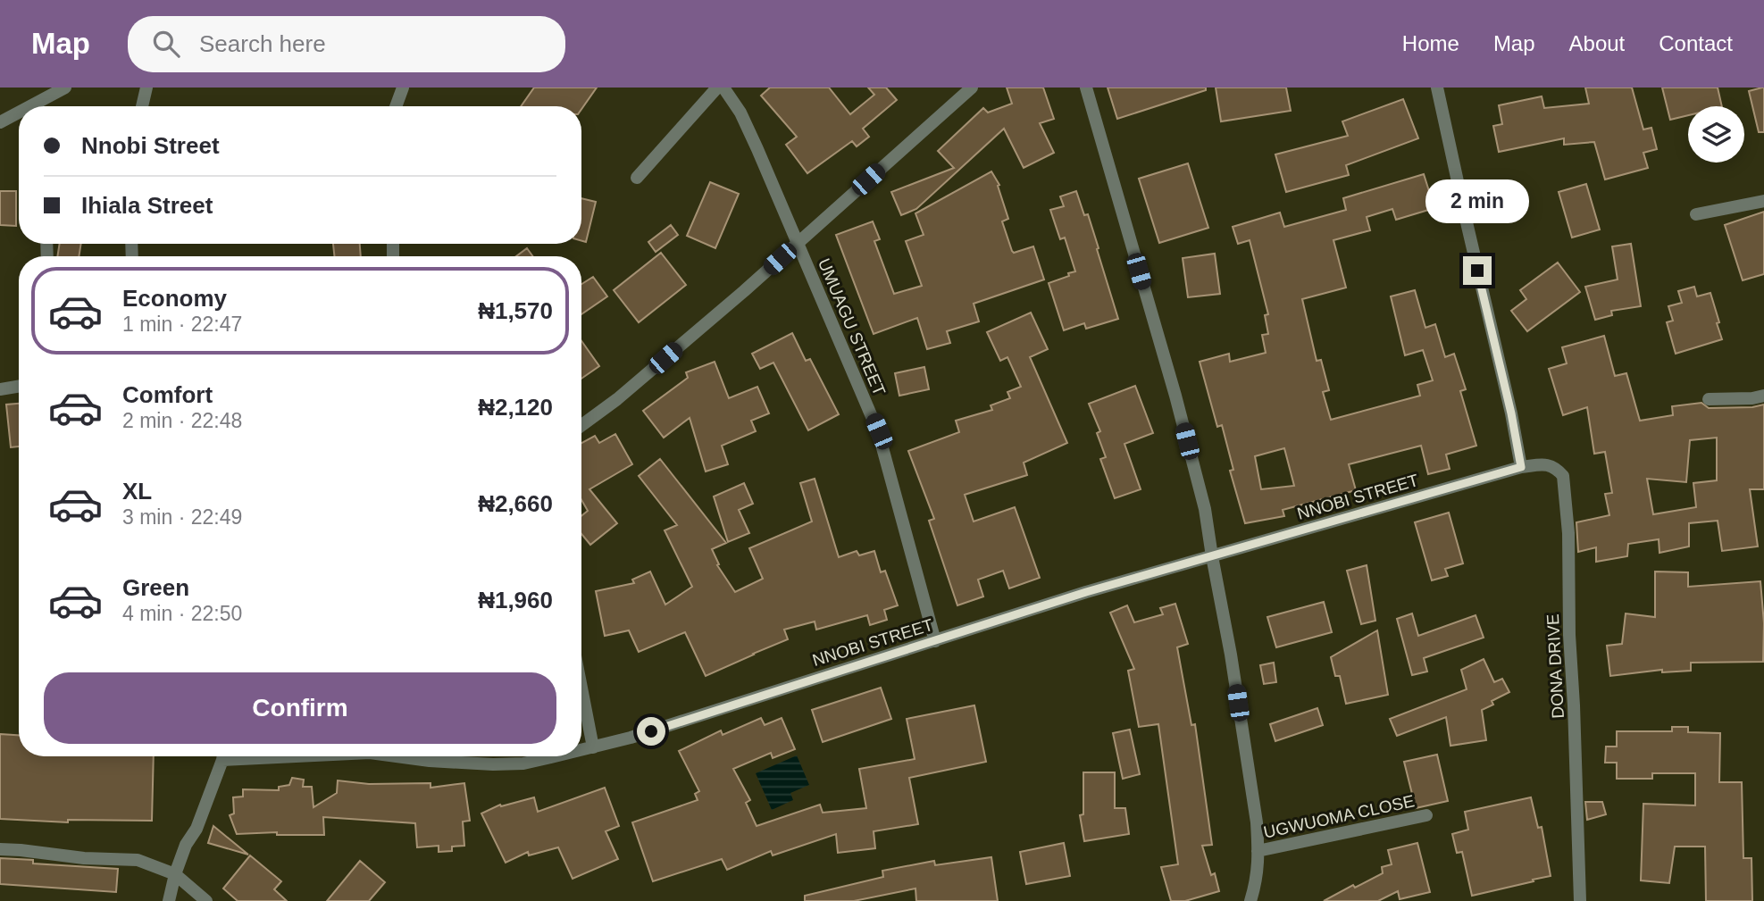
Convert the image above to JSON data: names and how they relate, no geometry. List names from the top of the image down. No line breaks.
{"streets":{"street":["UMUAGU STREET","NNOBI STREET","DONA DRIVE","UGWUOMA CLOSE"]},"crossings":[["UMUAGU STREET","NNOBI STREET"],["NNOBI STREET","DONA DRIVE"]],"page":{"header":"Map","search":"Search here","nav":["Home","Map","About","Contact"],"banner":["Nnobi Street","Ihiala Street"],"bubble":"2 min","list":[{"name":"Economy","note":"1 min · 22:47","value":"₦1,570"},{"name":"Comfort","note":"2 min · 22:48","value":"₦2,120"},{"name":"XL","note":"3 min · 22:49","value":"₦2,660"},{"name":"Green","note":"4 min · 22:50","value":"₦1,960"}],"buttons":"Confirm"}}
